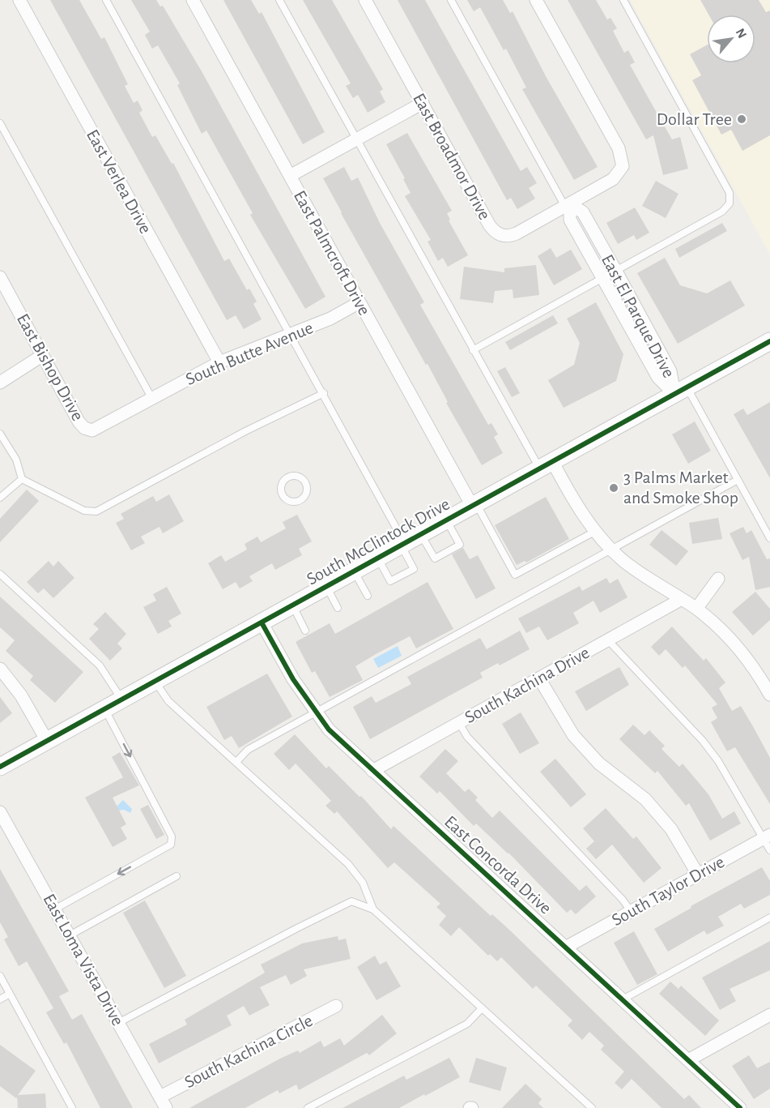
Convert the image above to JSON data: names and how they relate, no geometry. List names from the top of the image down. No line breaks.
{"streets":{"main road":["South McClintock Drive"],"street":["East Broadmor Drive","East Verlea Drive","East Palmcroft Drive","East El Parque Drive","South Butte Avenue","East Bishop Drive","South Kachina Drive","East Concorda Drive","South Taylor Drive","East Loma Vista Drive","South Kachina Circle"]},"crossings":[["East Broadmor Drive","East El Parque Drive"],["East Verlea Drive","South Butte Avenue"],["East Palmcroft Drive","South Butte Avenue"],["East Palmcroft Drive","South McClintock Drive"],["East El Parque Drive","South McClintock Drive"],["South Butte Avenue","East Bishop Drive"],["South McClintock Drive","East Concorda Drive"],["South Kachina Drive","East Concorda Drive"],["East Concorda Drive","South Taylor Drive"],["East Loma Vista Drive","South Kachina Circle"]],"places":["Dollar Tree","3 Palms Market and Smoke Shop"],"north":"top right"}
